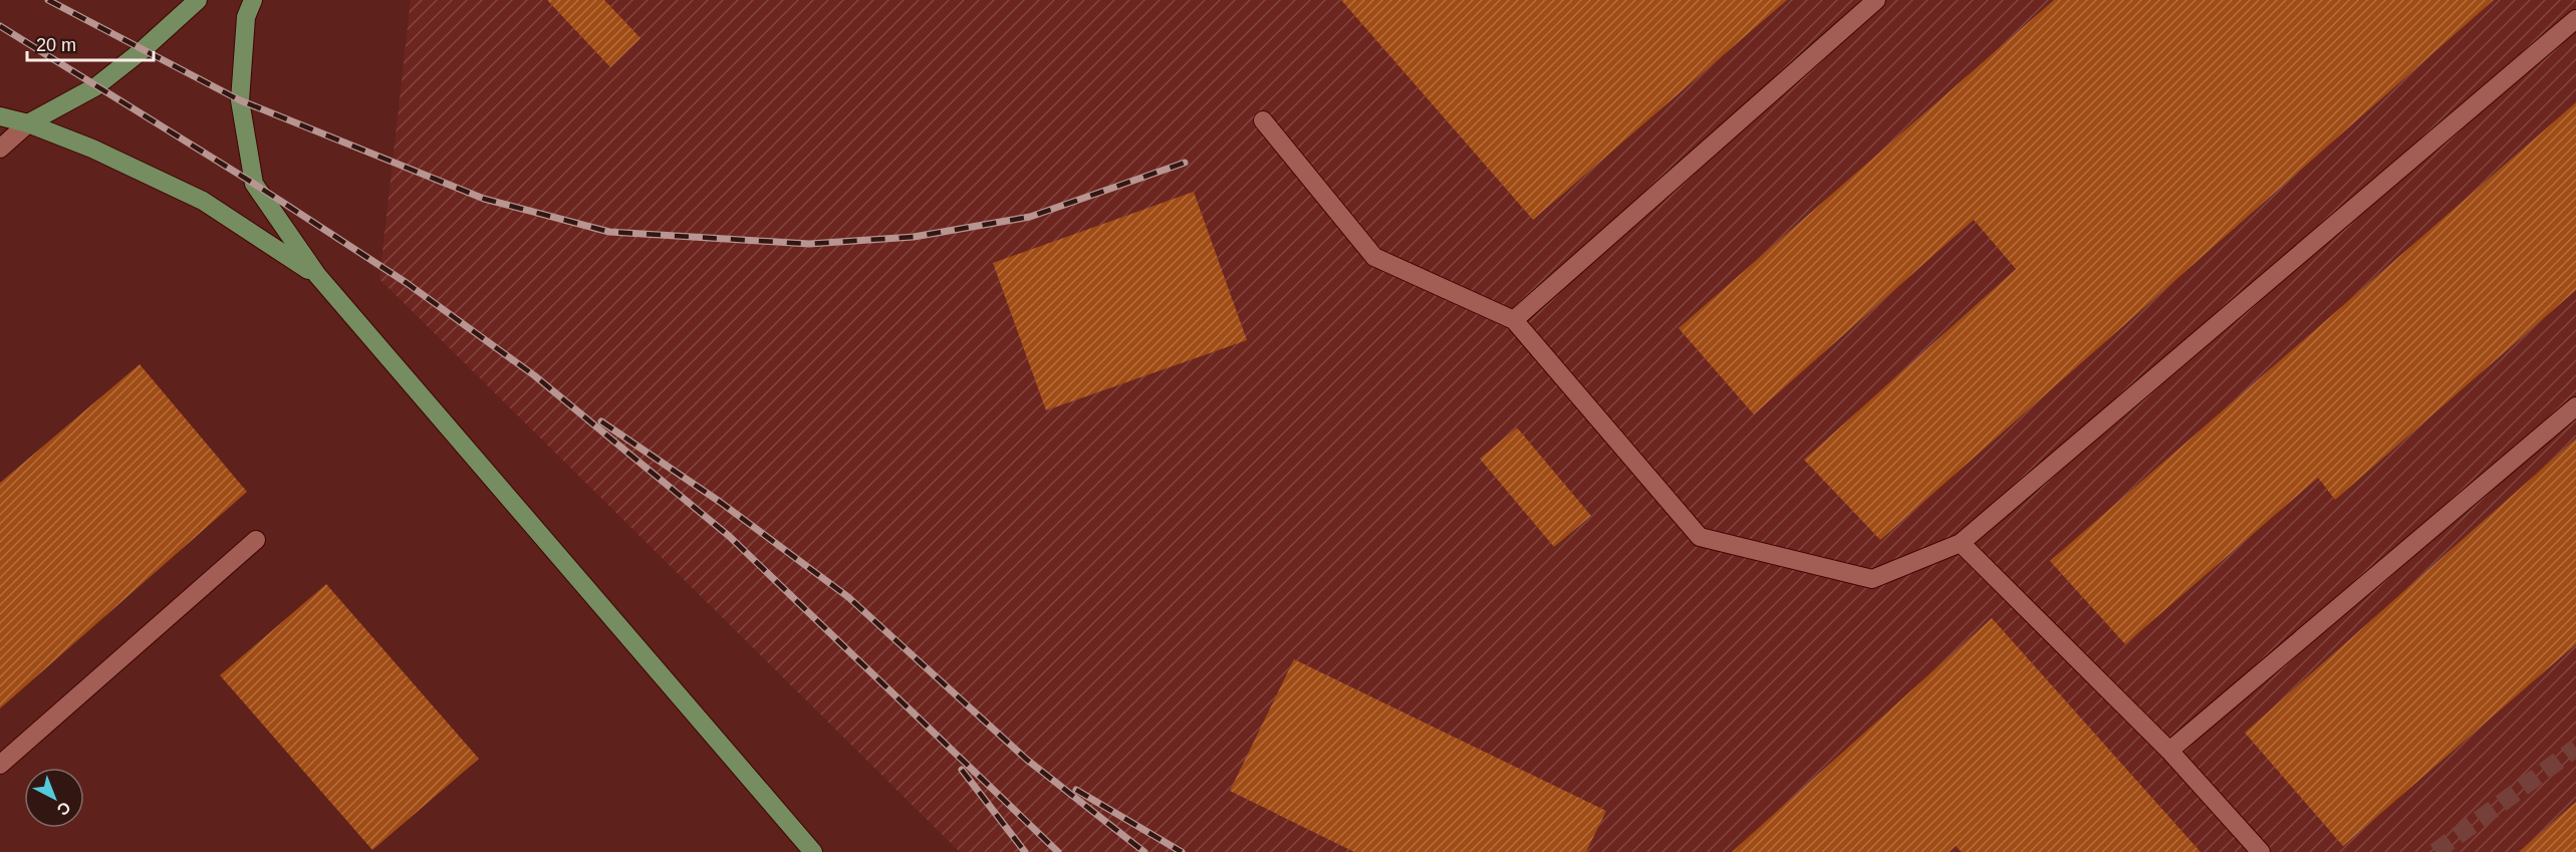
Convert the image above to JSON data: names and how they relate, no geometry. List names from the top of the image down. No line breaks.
{"scale_bar":"20 m","north":"bottom right"}
